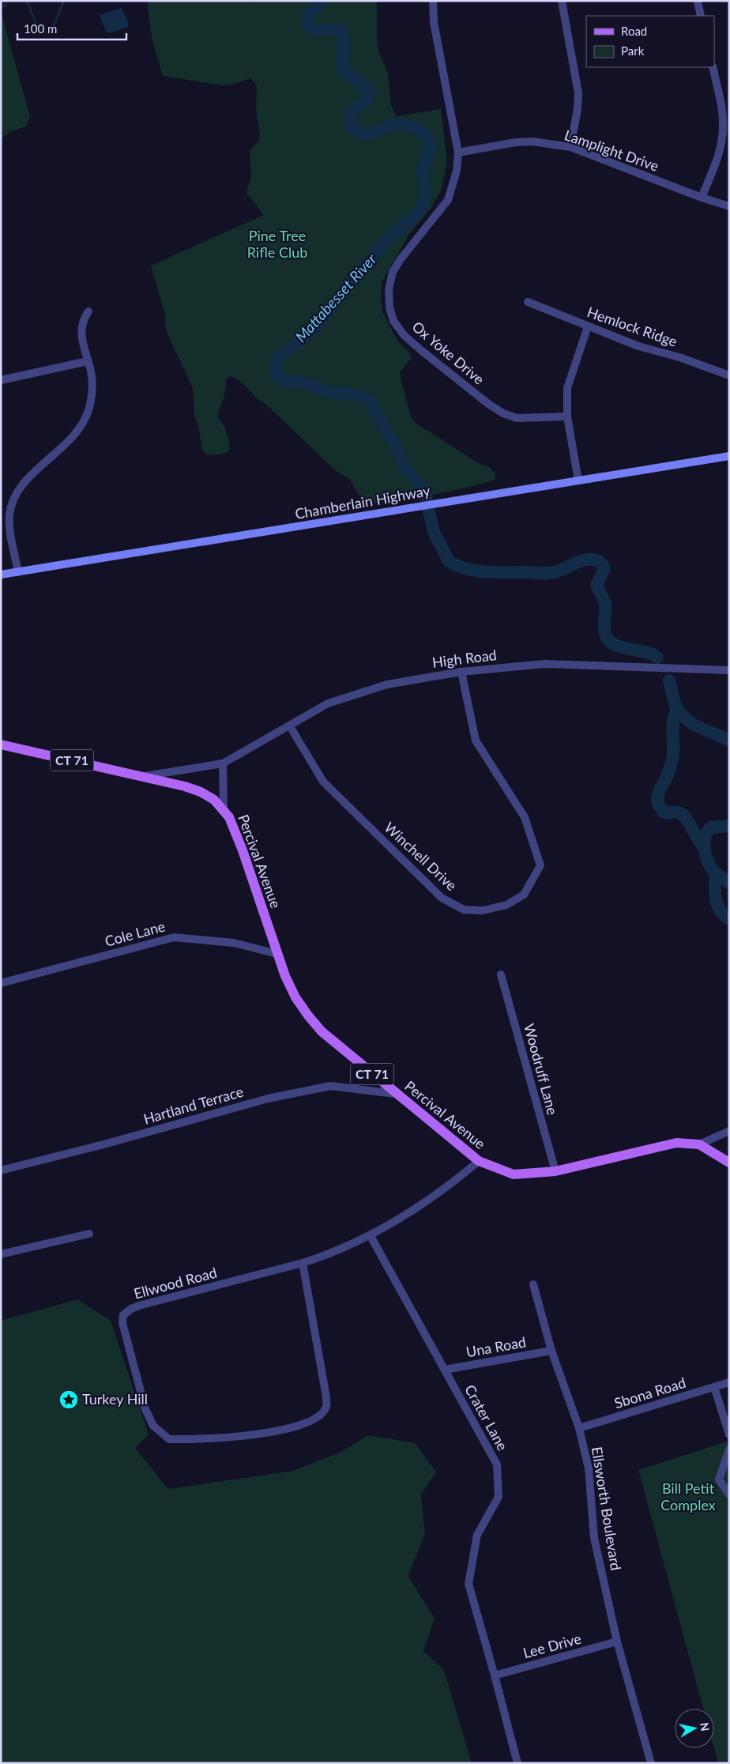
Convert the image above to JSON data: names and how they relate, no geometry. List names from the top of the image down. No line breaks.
{"streets":{"main road":["Chamberlain Highway","High Road","CT 71","Percival Avenue"],"street":["Lamplight Drive","Hemlock Ridge","Ox Yoke Drive","Winchell Drive","Cole Lane","Woodruff Lane","Hartland Terrace","Ellwood Road","Una Road","Sbona Road","Crater Lane","Ellsworth Boulevard","Lee Drive"]},"crossings":[["Lamplight Drive","Ox Yoke Drive"],["High Road","Winchell Drive"],["High Road","Percival Avenue"],["Percival Avenue","Cole Lane"],["Percival Avenue","Woodruff Lane"],["Percival Avenue","Hartland Terrace"],["Percival Avenue","Ellwood Road"],["Ellwood Road","Crater Lane"],["Una Road","Crater Lane"],["Una Road","Ellsworth Boulevard"],["Sbona Road","Ellsworth Boulevard"],["Crater Lane","Lee Drive"],["Ellsworth Boulevard","Lee Drive"]],"water":["Mattabesset River"],"parks":["Pine Tree Rifle Club","Bill Petit Complex"],"places":{"place":["Turkey Hill"]},"legend":["Road","Park"],"scale_bar":"100 m","north":"right"}
